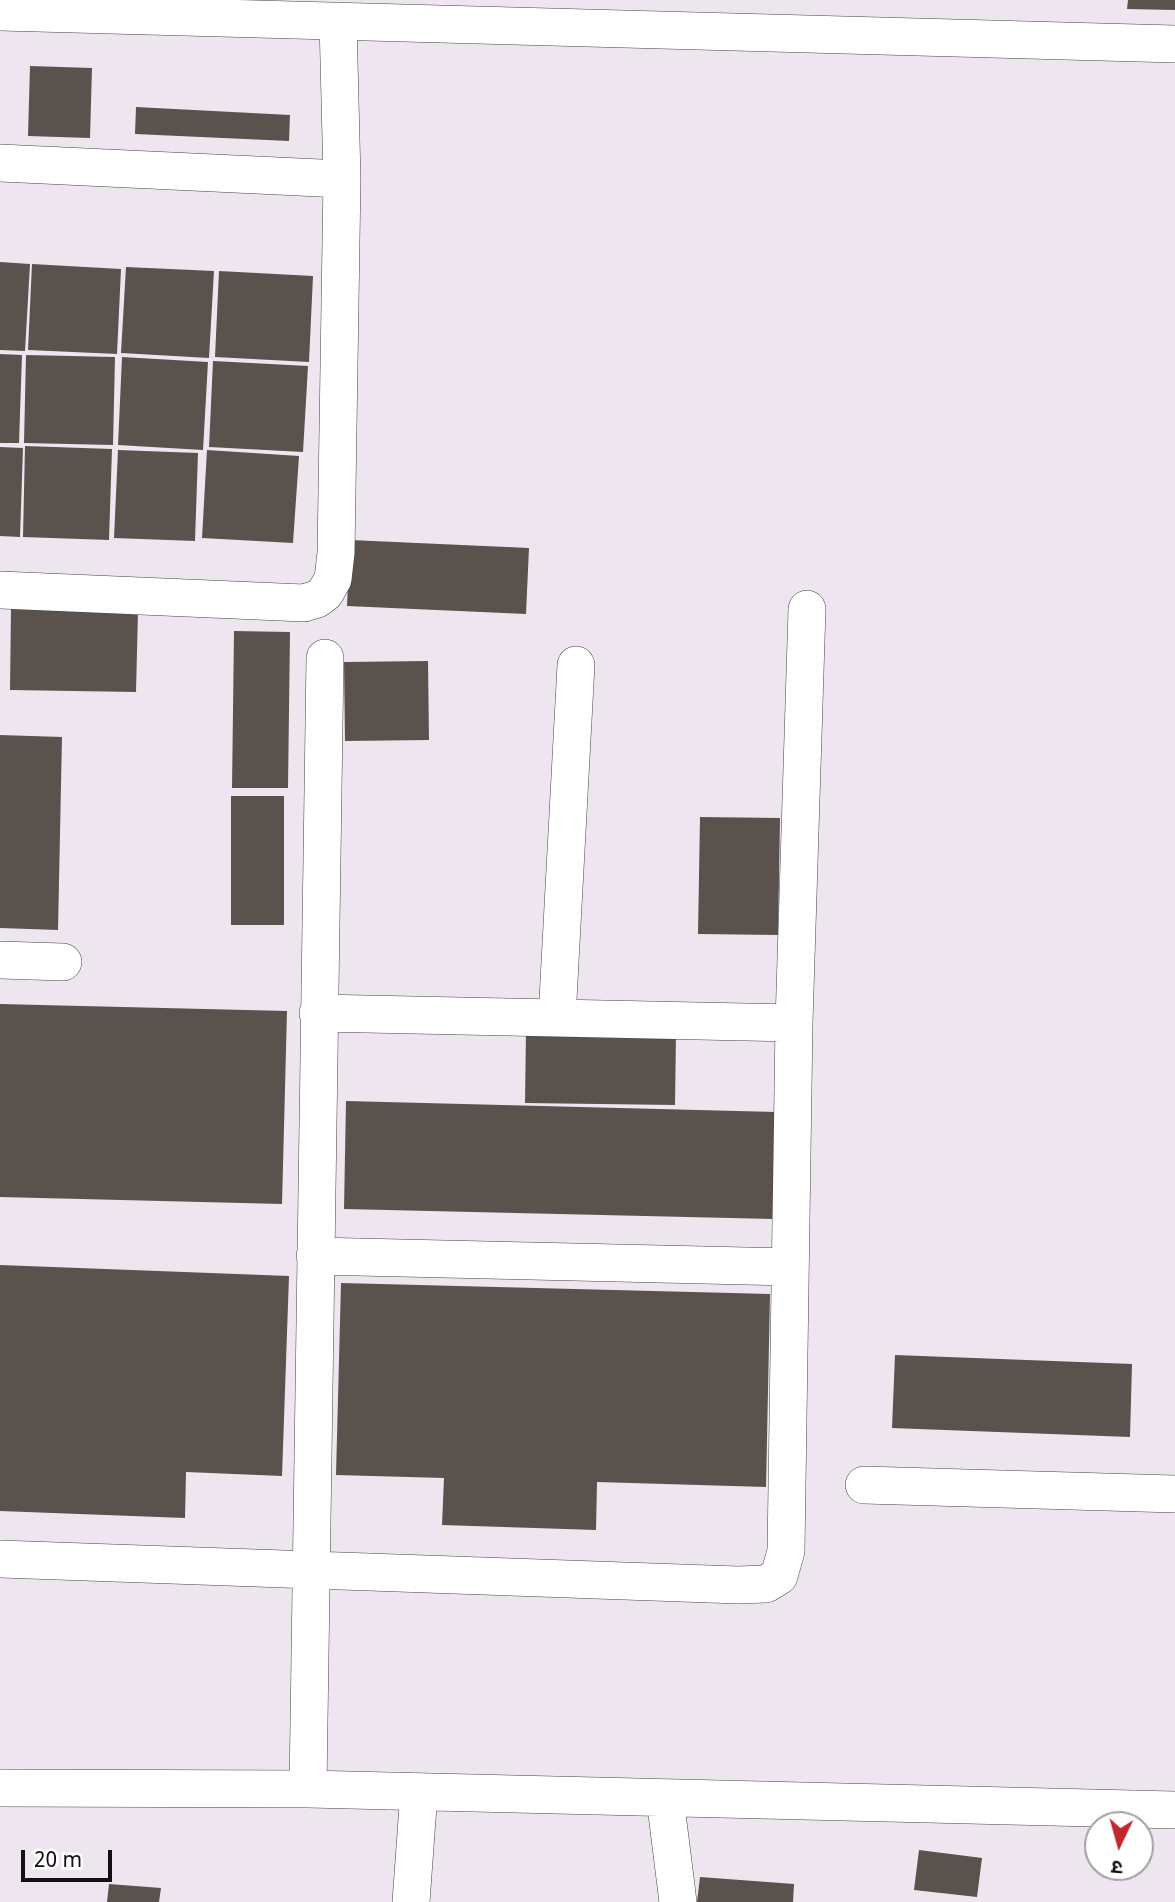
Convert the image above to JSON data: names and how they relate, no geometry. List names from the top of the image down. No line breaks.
{"scale_bar":"20 m","north":"bottom"}
